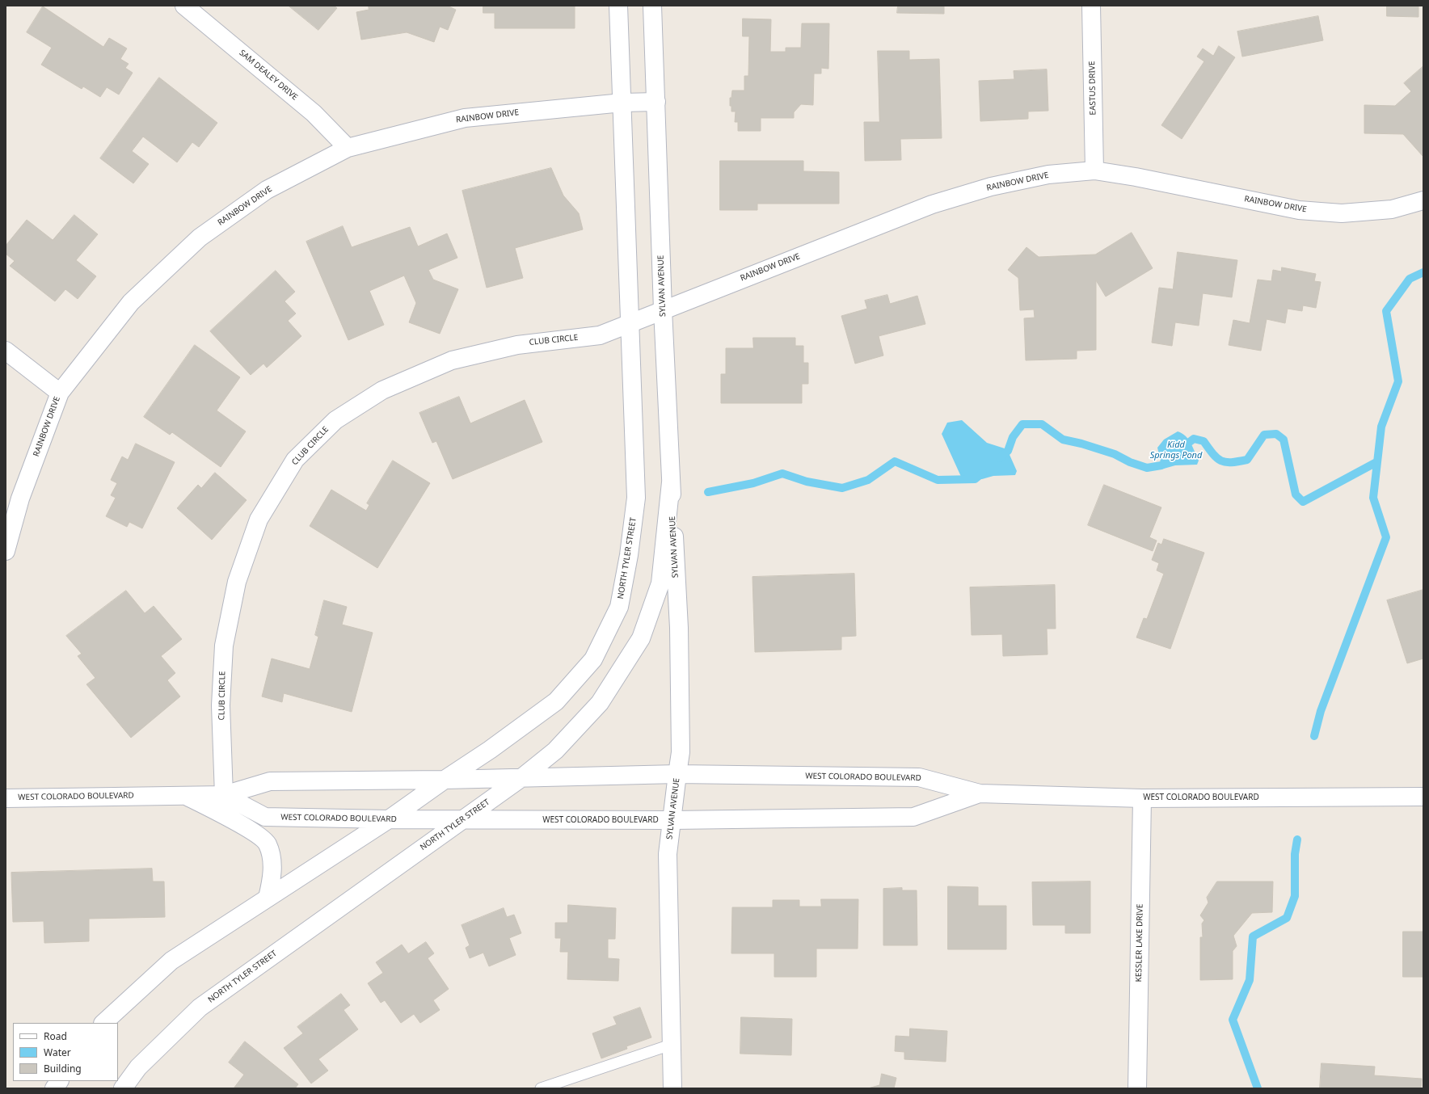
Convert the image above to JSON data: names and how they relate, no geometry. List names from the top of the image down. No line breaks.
{"streets":{"street":["SAM DEALEY DRIVE","EASTUS DRIVE","RAINBOW DRIVE","SYLVAN AVENUE","CLUB CIRCLE","NORTH TYLER STREET","WEST COLORADO BOULEVARD","KESSLER LAKE DRIVE"]},"crossings":[["SAM DEALEY DRIVE","RAINBOW DRIVE"],["EASTUS DRIVE","RAINBOW DRIVE"],["RAINBOW DRIVE","SYLVAN AVENUE"],["RAINBOW DRIVE","CLUB CIRCLE"],["RAINBOW DRIVE","NORTH TYLER STREET"],["SYLVAN AVENUE","NORTH TYLER STREET"],["SYLVAN AVENUE","WEST COLORADO BOULEVARD"],["CLUB CIRCLE","NORTH TYLER STREET"],["CLUB CIRCLE","WEST COLORADO BOULEVARD"],["NORTH TYLER STREET","WEST COLORADO BOULEVARD"],["WEST COLORADO BOULEVARD","KESSLER LAKE DRIVE"]],"water":["Kidd Springs Pond"],"legend":["Road","Water","Building"]}
